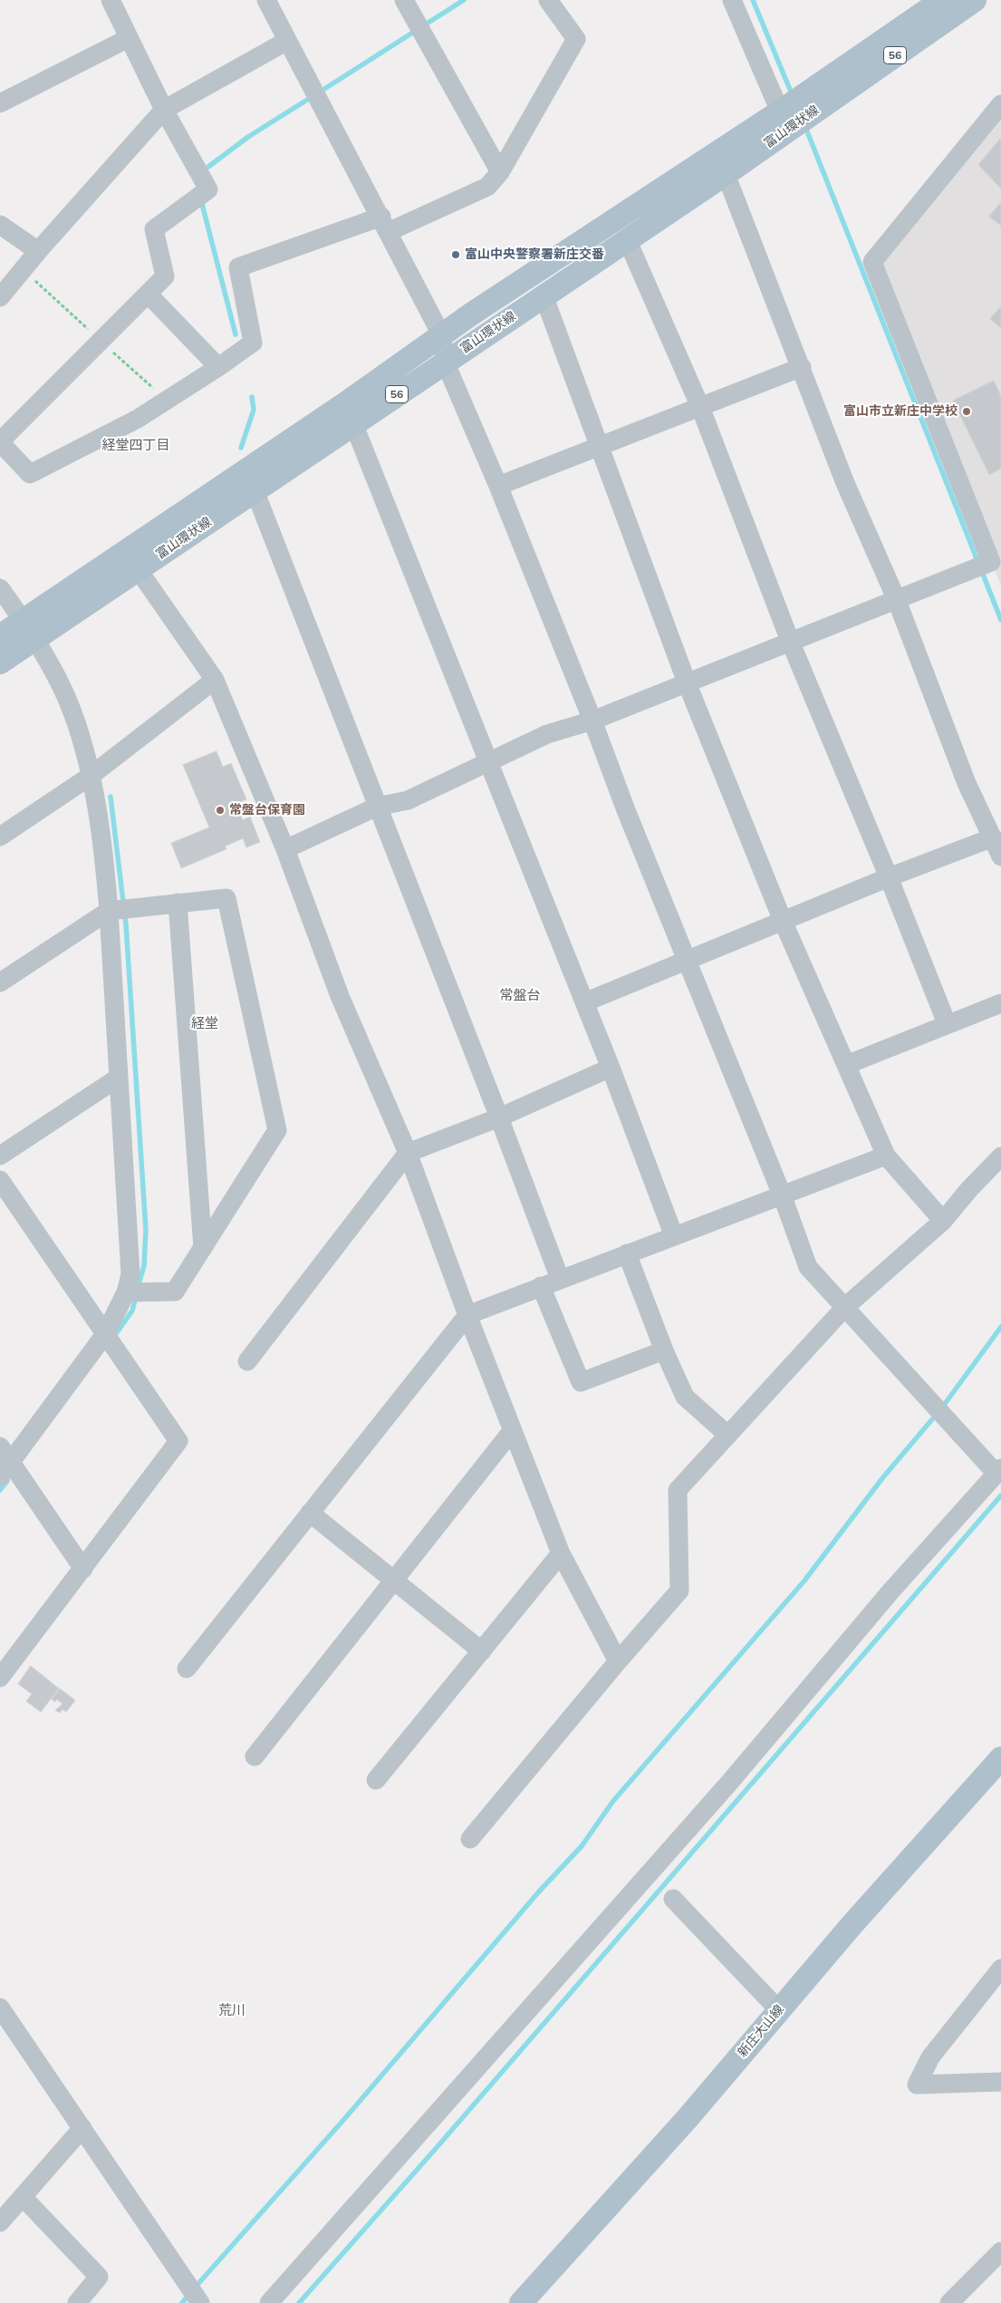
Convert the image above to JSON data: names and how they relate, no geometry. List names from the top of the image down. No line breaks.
{"streets":{"main road":["56","富山環状線","新庄大山線"]},"districts":["経堂四丁目","常盤台","経堂","荒川"],"places":["富山中央警察署新庄交番","富山市立新庄中学校","常盤台保育園"]}
